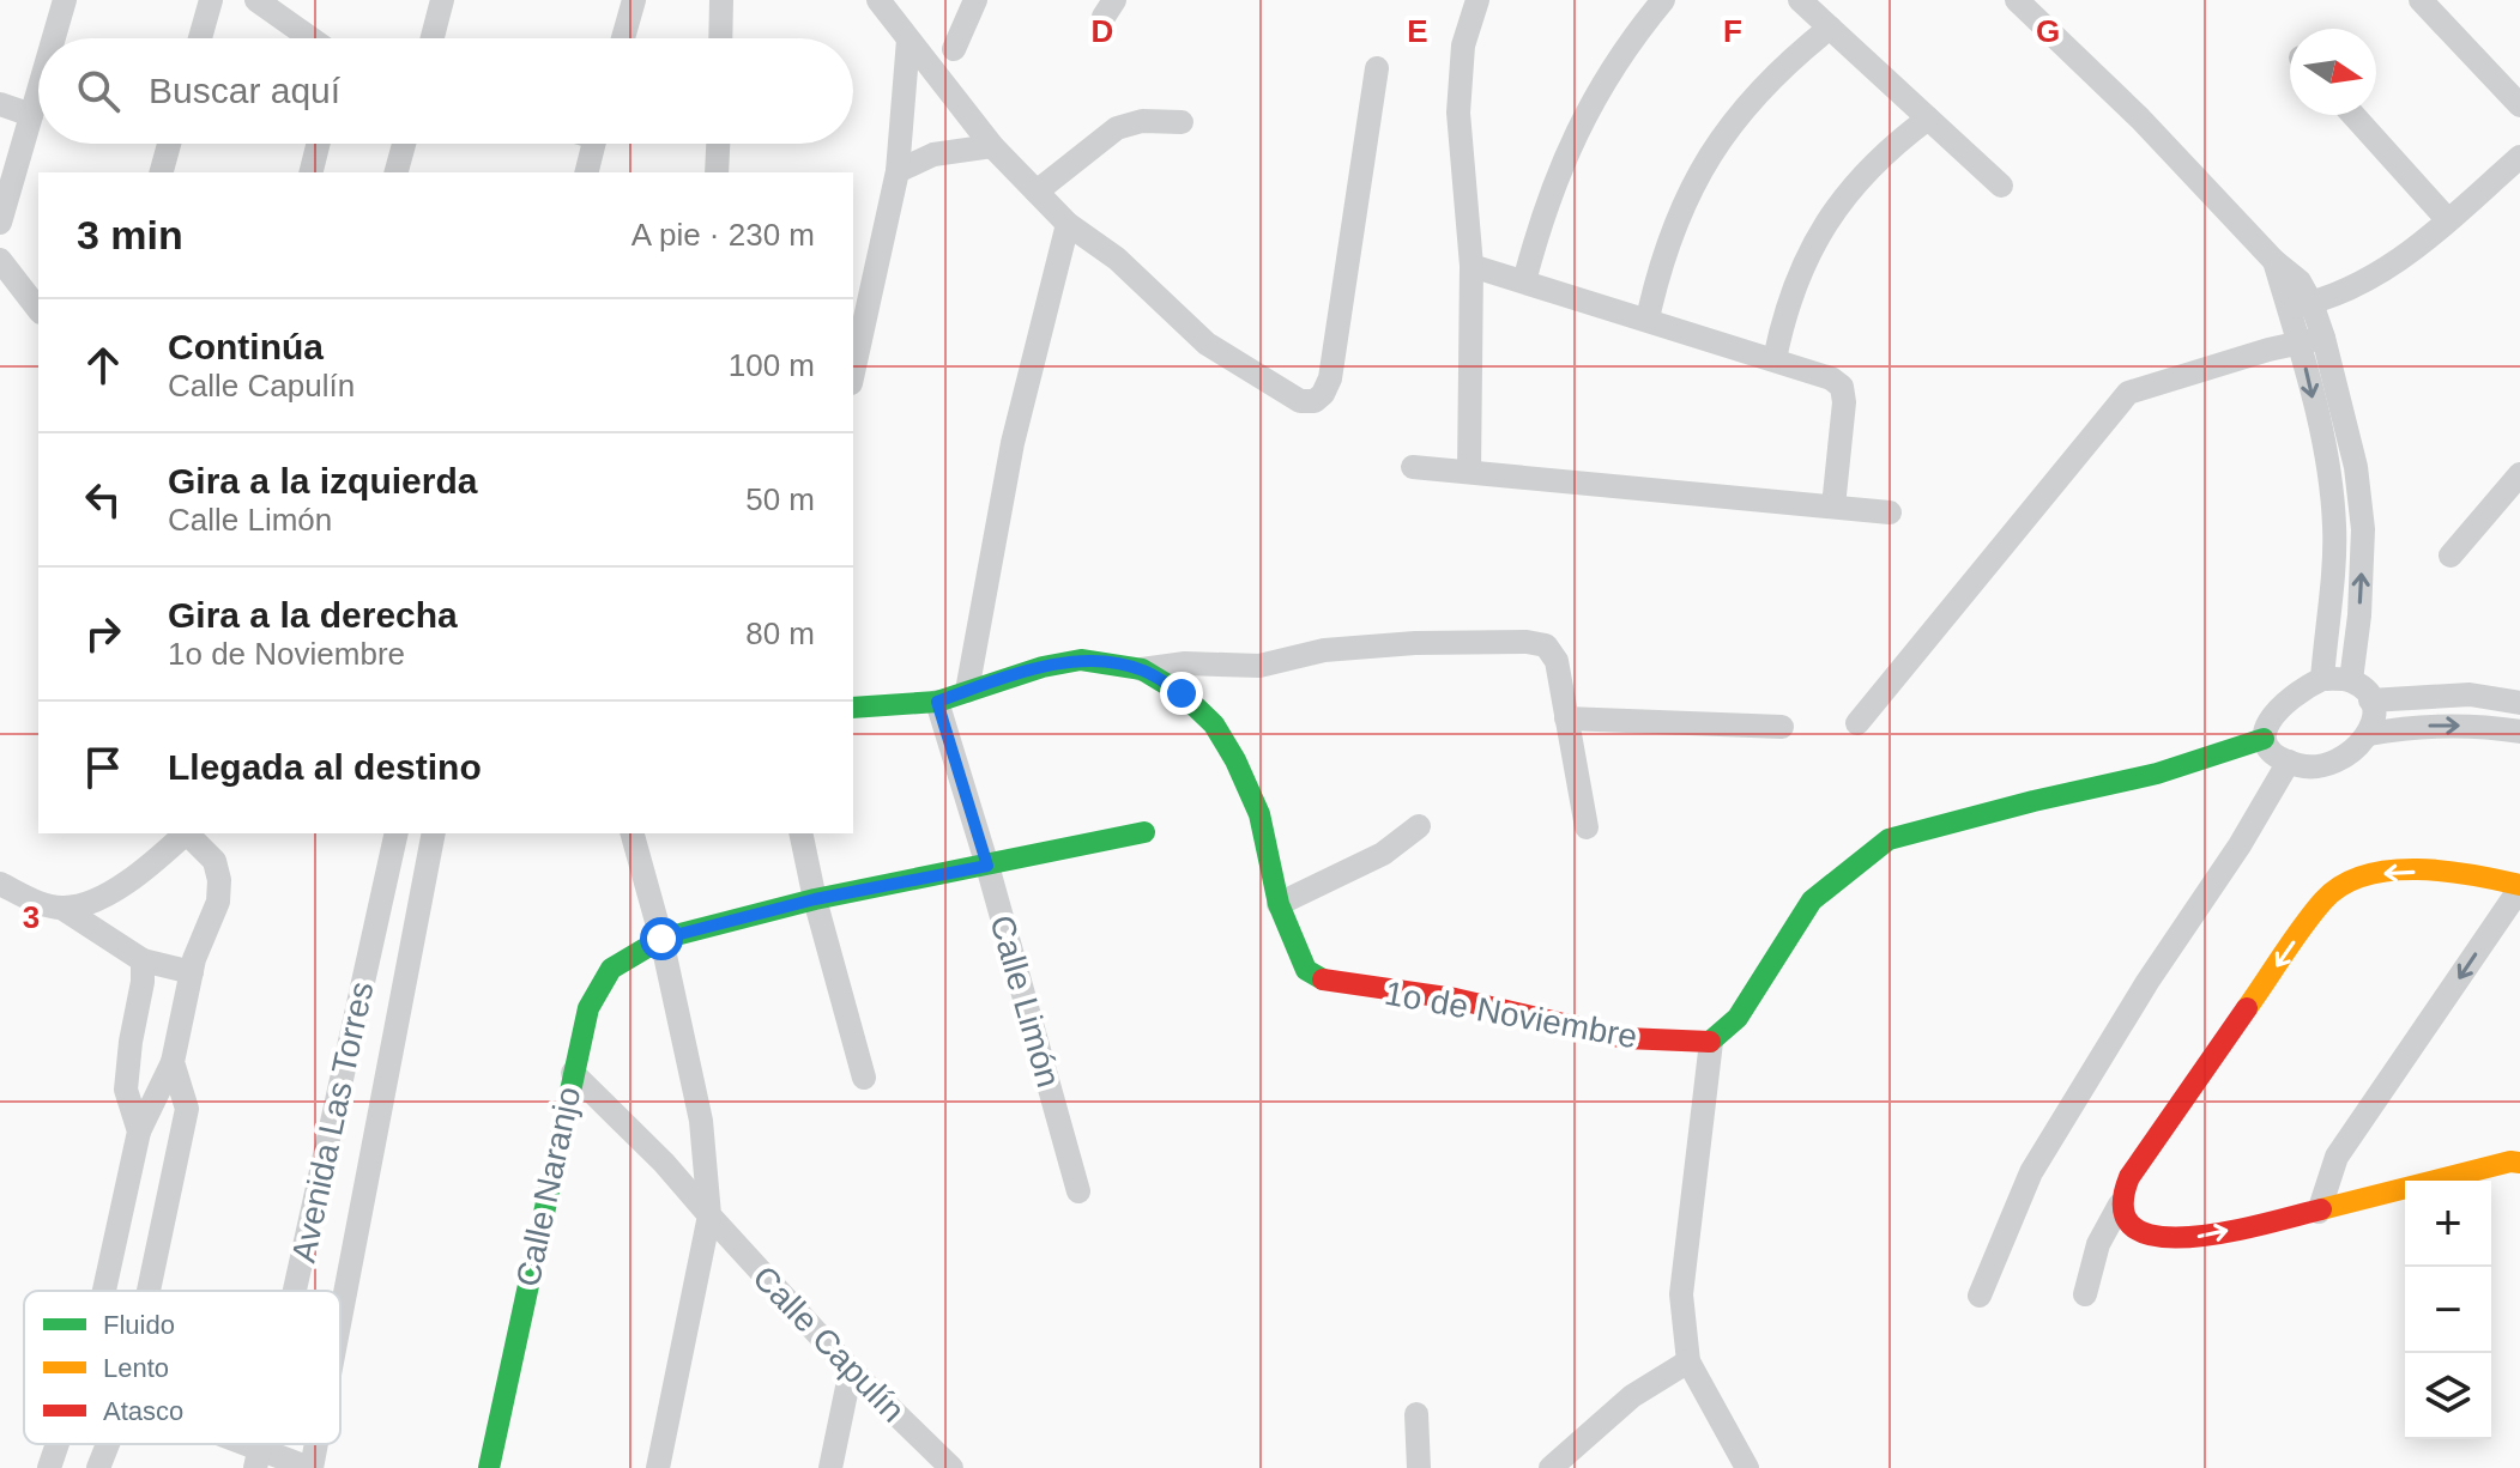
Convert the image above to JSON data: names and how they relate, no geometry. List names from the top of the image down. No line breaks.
{"streets":{"street":["Calle Limón","1o de Noviembre","Avenida Las Torres","Calle Naranjo","Calle Capulín"]},"crossings":[["Calle Limón","1o de Noviembre"],["Calle Naranjo","Calle Capulín"]],"legend":["Fluido","Lento","Atasco"],"north":"right","page":{"search":"Buscar aquí","heading":["3 min","A pie · 230 m"],"list":[["Continúa","Calle Capulín","100 m"],["Gira a la izquierda","Calle Limón","50 m"],["Gira a la derecha","1o de Noviembre","80 m"],"Llegada al destino"],"map_buttons":["+","−"]},"grid":{"columns":["D","E","F","G"],"rows":["3"]}}
